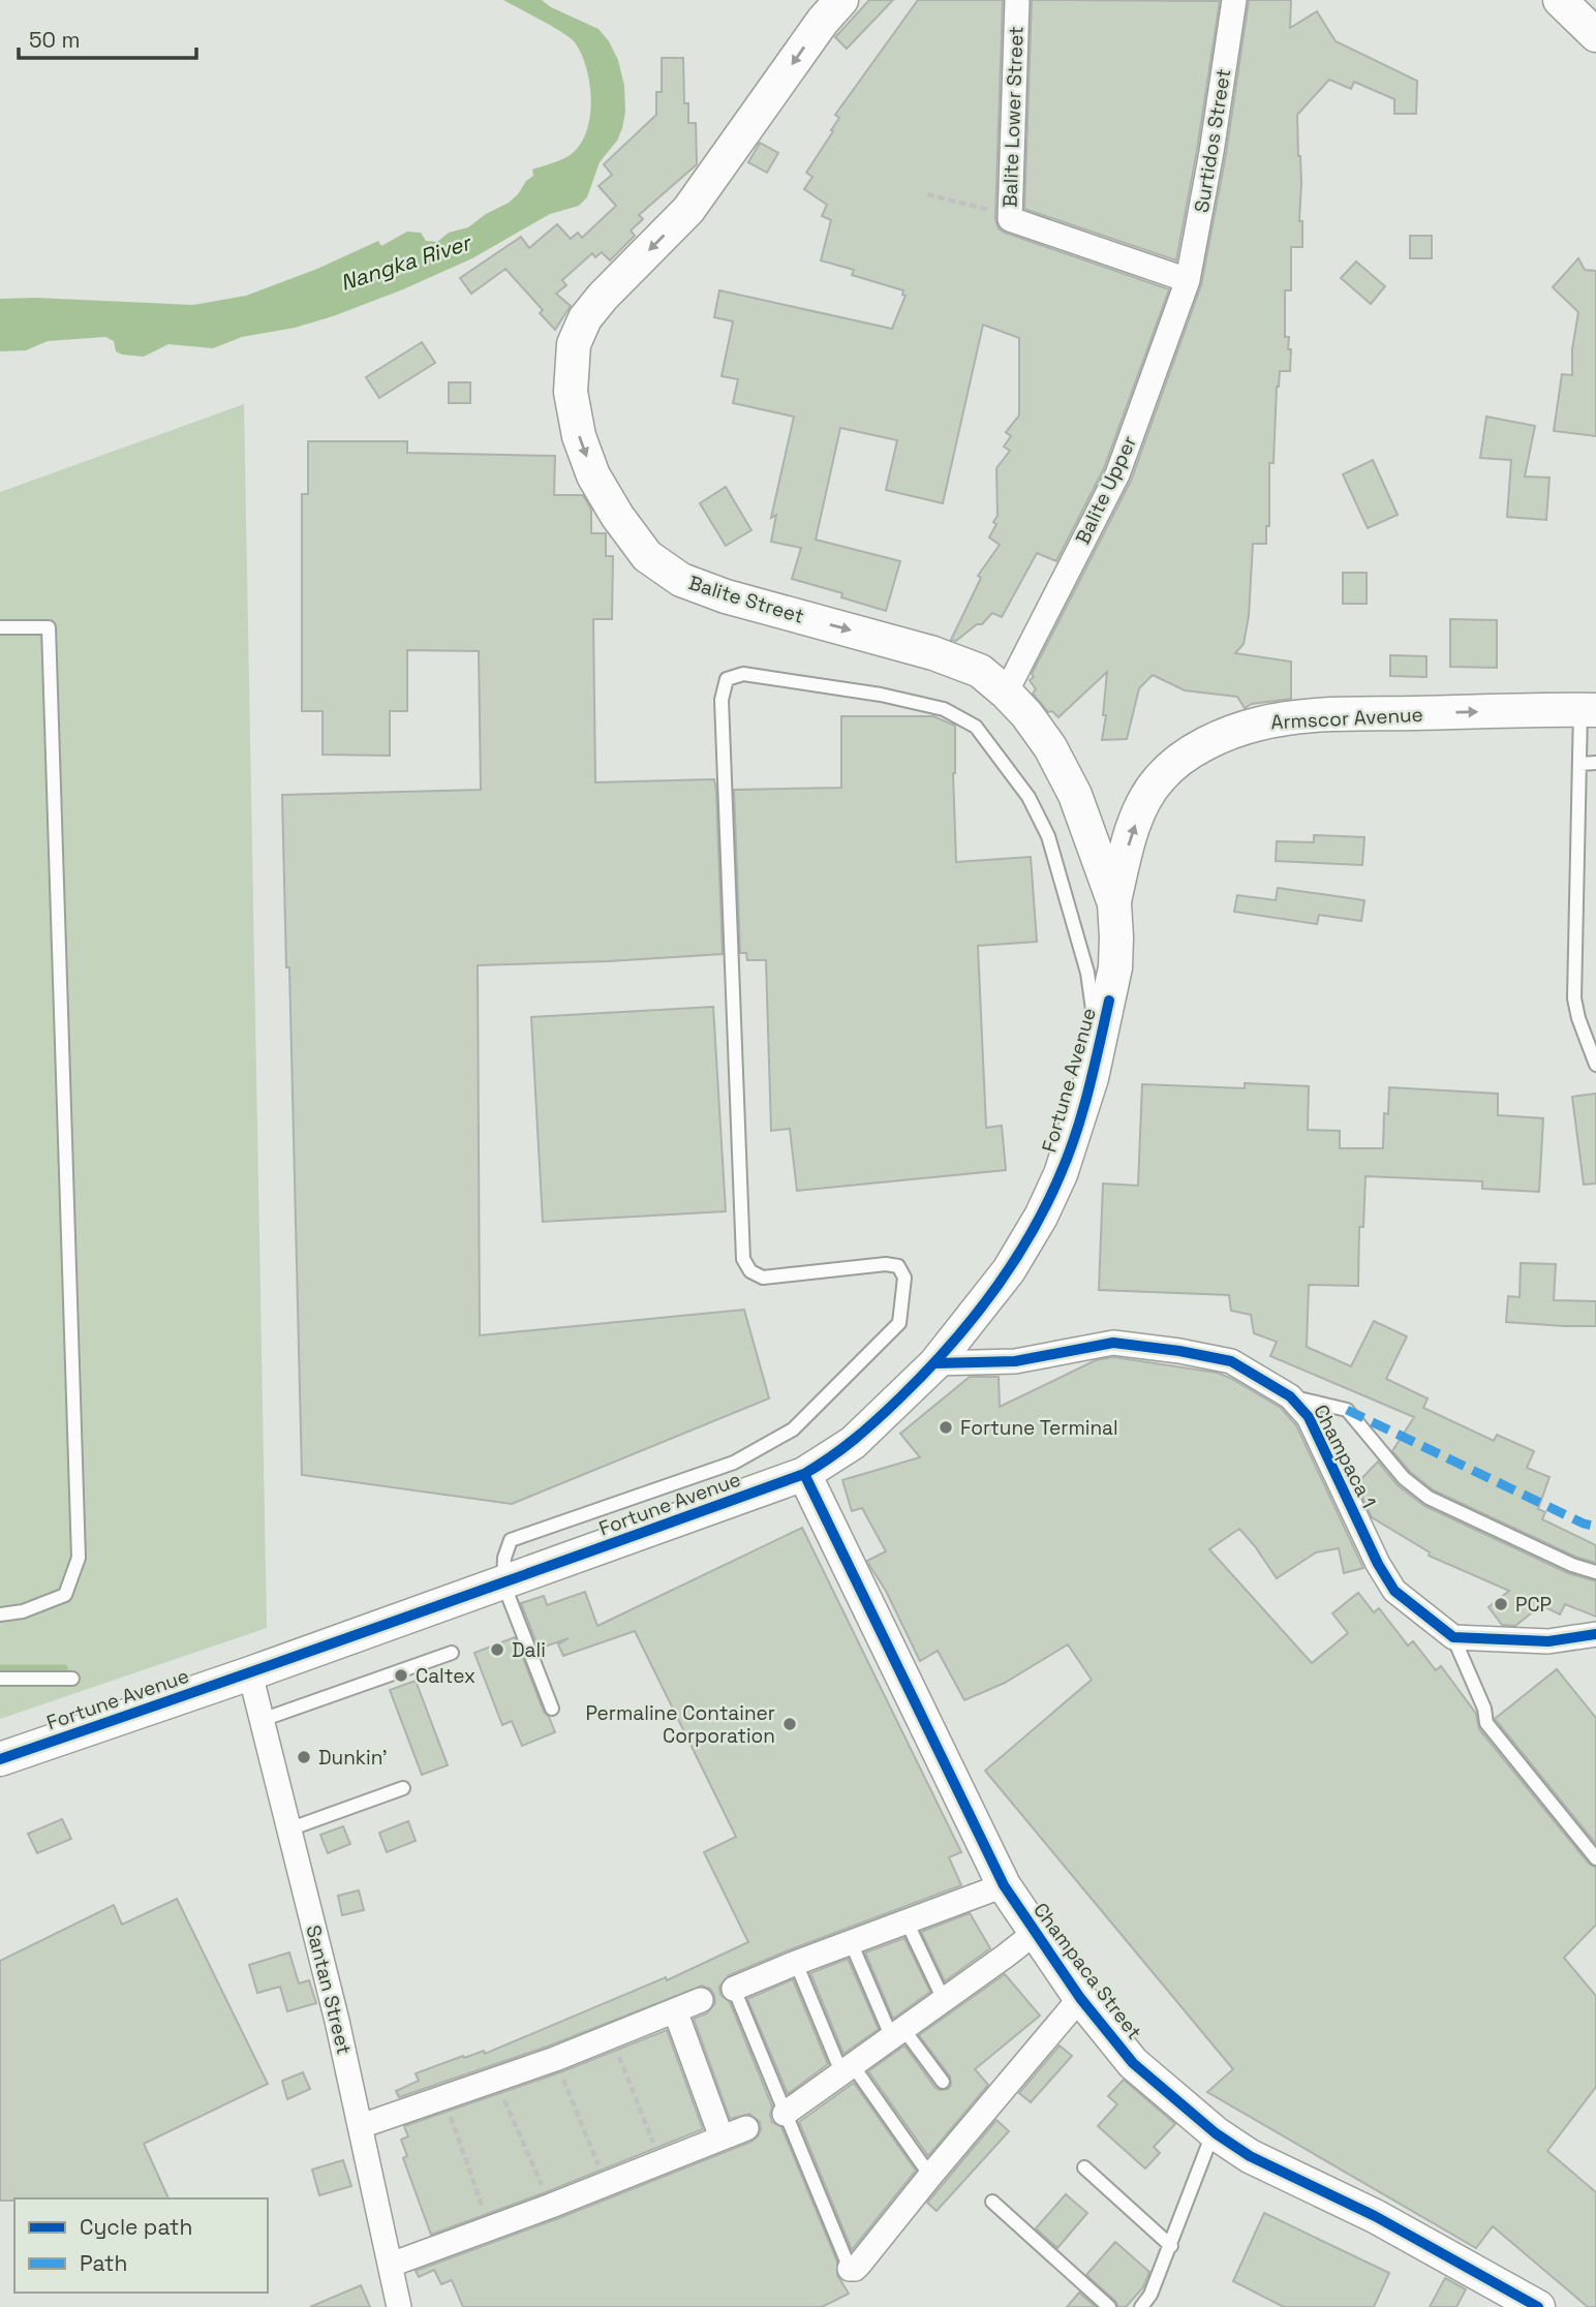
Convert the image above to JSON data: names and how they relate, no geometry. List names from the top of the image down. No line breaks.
{"streets":{"main road":["Balite Street","Armscor Avenue","Fortune Avenue","Champaca Street"],"street":["Balite Lower Street","Surtidos Street","Balite Upper","Champaca 1","Santan Street"]},"crossings":[["Balite Lower Street","Surtidos Street"],["Balite Lower Street","Balite Upper"],["Surtidos Street","Balite Upper"],["Balite Upper","Balite Street"],["Balite Street","Armscor Avenue"],["Balite Street","Fortune Avenue"],["Armscor Avenue","Fortune Avenue"],["Fortune Avenue","Champaca 1"],["Fortune Avenue","Champaca Street"],["Fortune Avenue","Santan Street"]],"one_way":["Armscor Avenue"],"water":["Nangka River"],"places":["Fortune Terminal","PCP","Dali","Caltex","Permaline Container Corporation","Dunkin'"],"legend":["Cycle path","Path"],"scale_bar":"50 m"}
